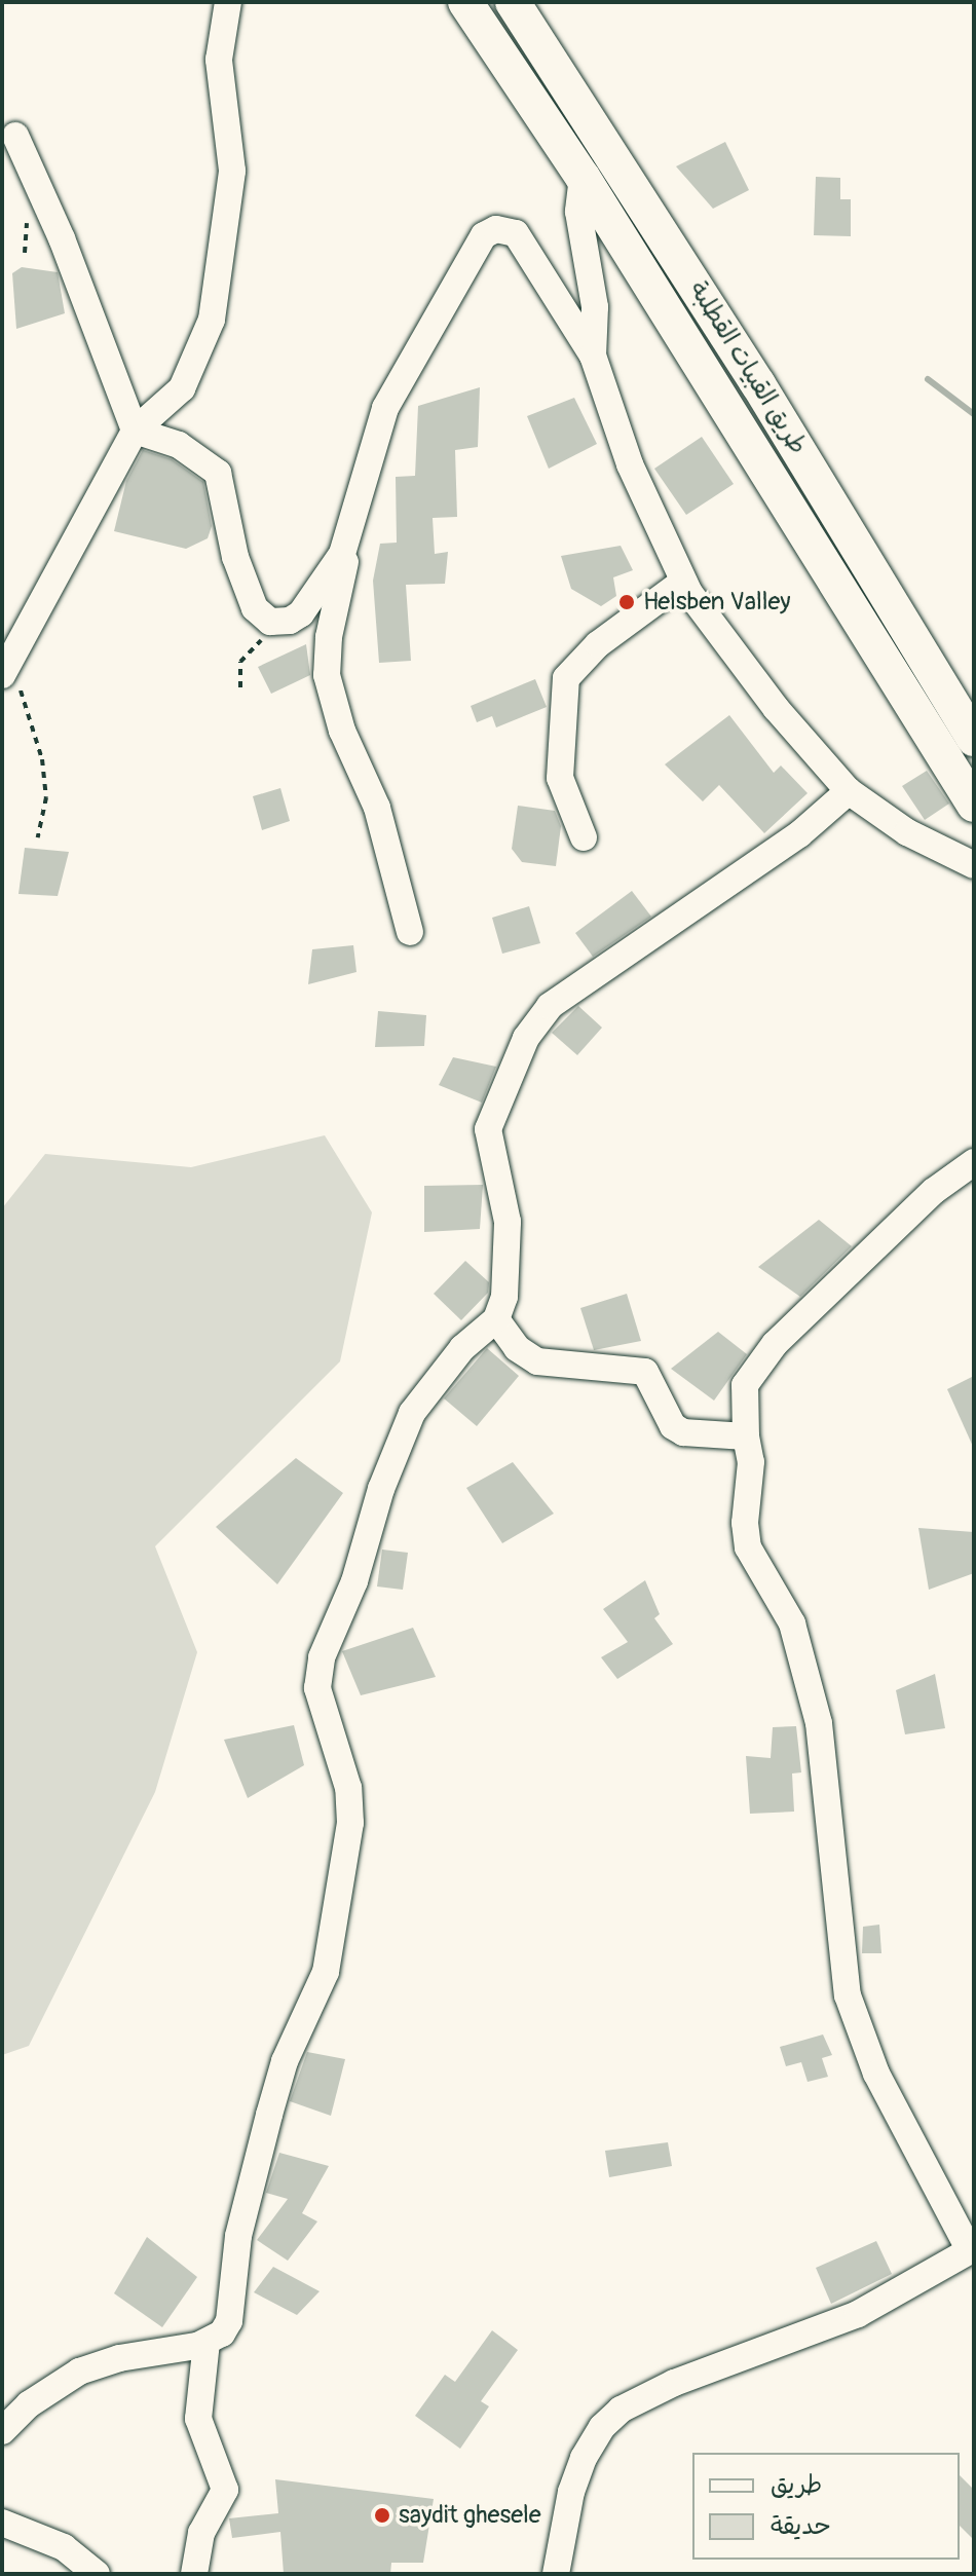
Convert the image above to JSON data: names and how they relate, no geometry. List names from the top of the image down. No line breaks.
{"streets":{"main road":["طريق القبيات القطلبة"]},"places":["Helsben Valley","saydit ghesele"],"legend":["طريق","حديقة"]}
